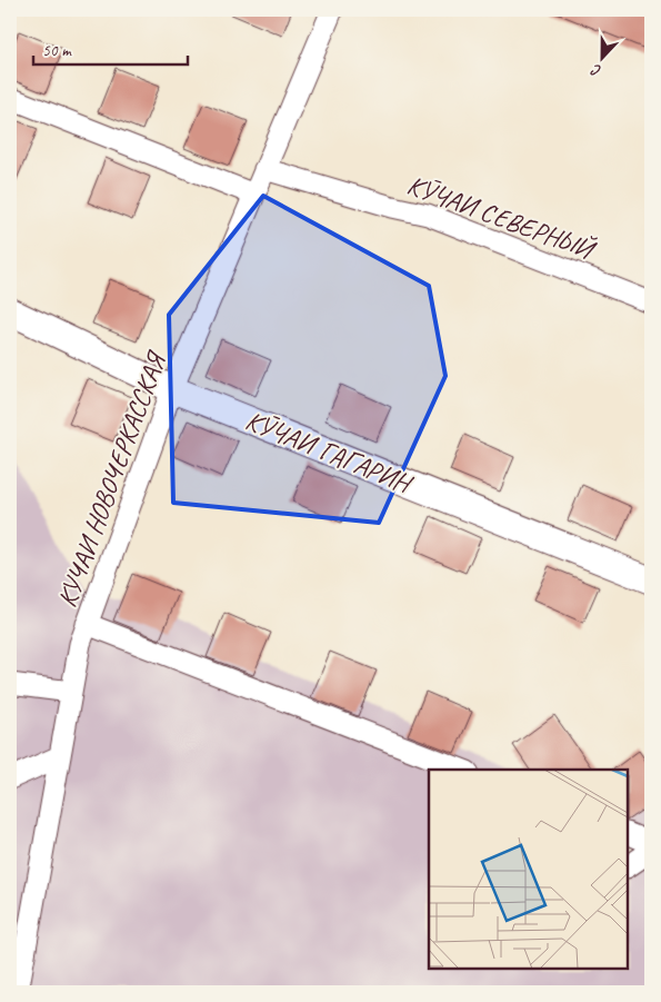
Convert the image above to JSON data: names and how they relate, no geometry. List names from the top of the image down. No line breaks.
{"streets":{"main road":["КӮЧАИ ГАГАРИН"],"street":["КӮЧАИ СЕВЕРНЫЙ","КУЧАИ НОВОЧЕРКАССКАЯ"]},"crossings":[["КӮЧАИ СЕВЕРНЫЙ","КУЧАИ НОВОЧЕРКАССКАЯ"],["КӮЧАИ ГАГАРИН","КУЧАИ НОВОЧЕРКАССКАЯ"]],"scale_bar":"50 m","north":"bottom"}
